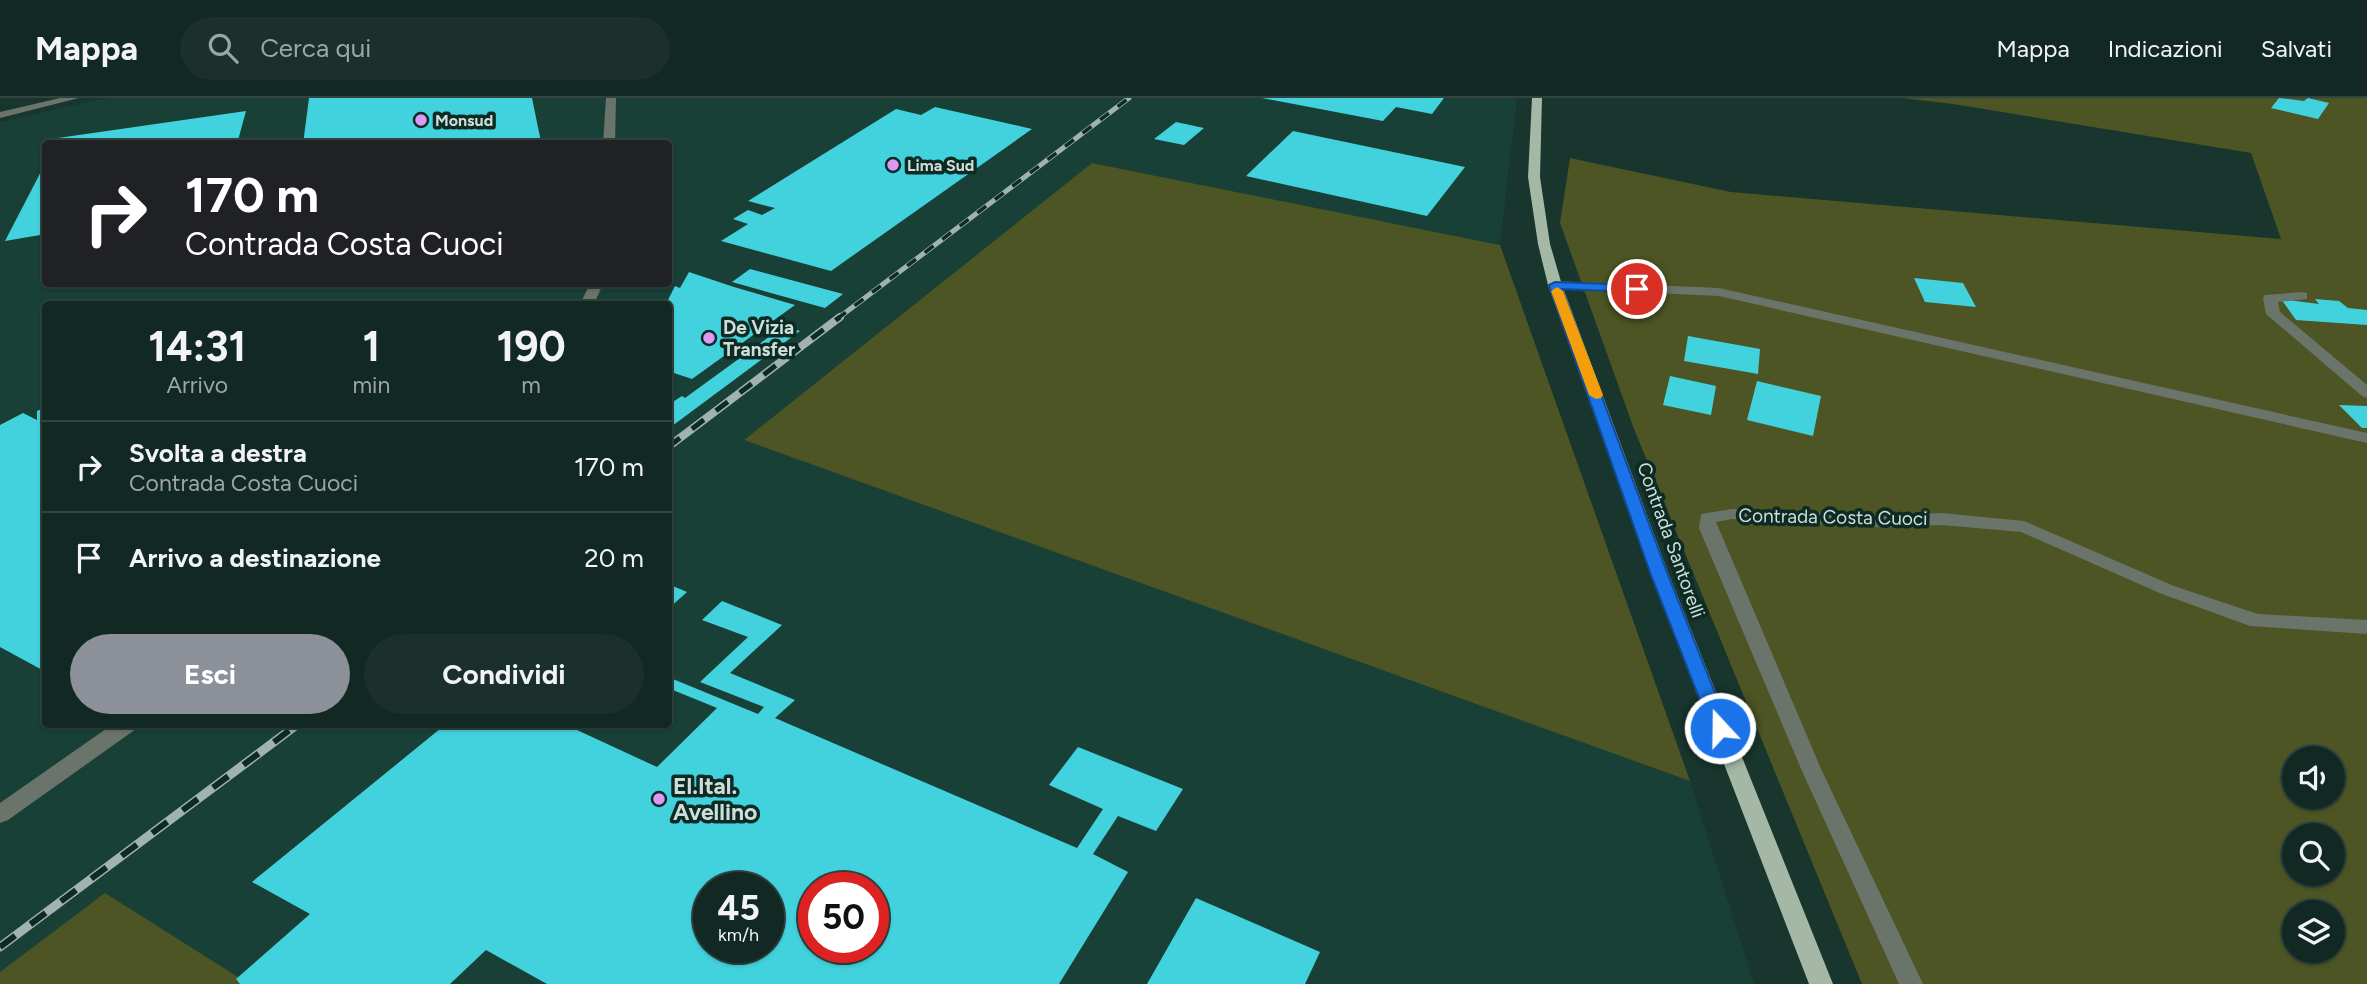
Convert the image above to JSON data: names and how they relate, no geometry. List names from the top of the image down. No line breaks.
{"streets":{"main road":["Contrada Santorelli"],"street":["Contrada Costa Cuoci"]},"places":["Monsud","Lima Sud","De Vizia Transfer","El.Ital. Avellino"],"page":{"header":"Mappa","search":"Cerca qui","nav":["Mappa","Indicazioni","Salvati"],"turn":["170 m","Contrada Costa Cuoci"],"eta":["14:31","Arrivo","1","min","190","m"],"list":[{"name":"Svolta a destra","note":"Contrada Costa Cuoci","value":"170 m"},{"name":"Arrivo a destinazione","value":"20 m"}],"buttons":["Esci","Condividi"],"speed":"45 km/h","limit":"50"}}
